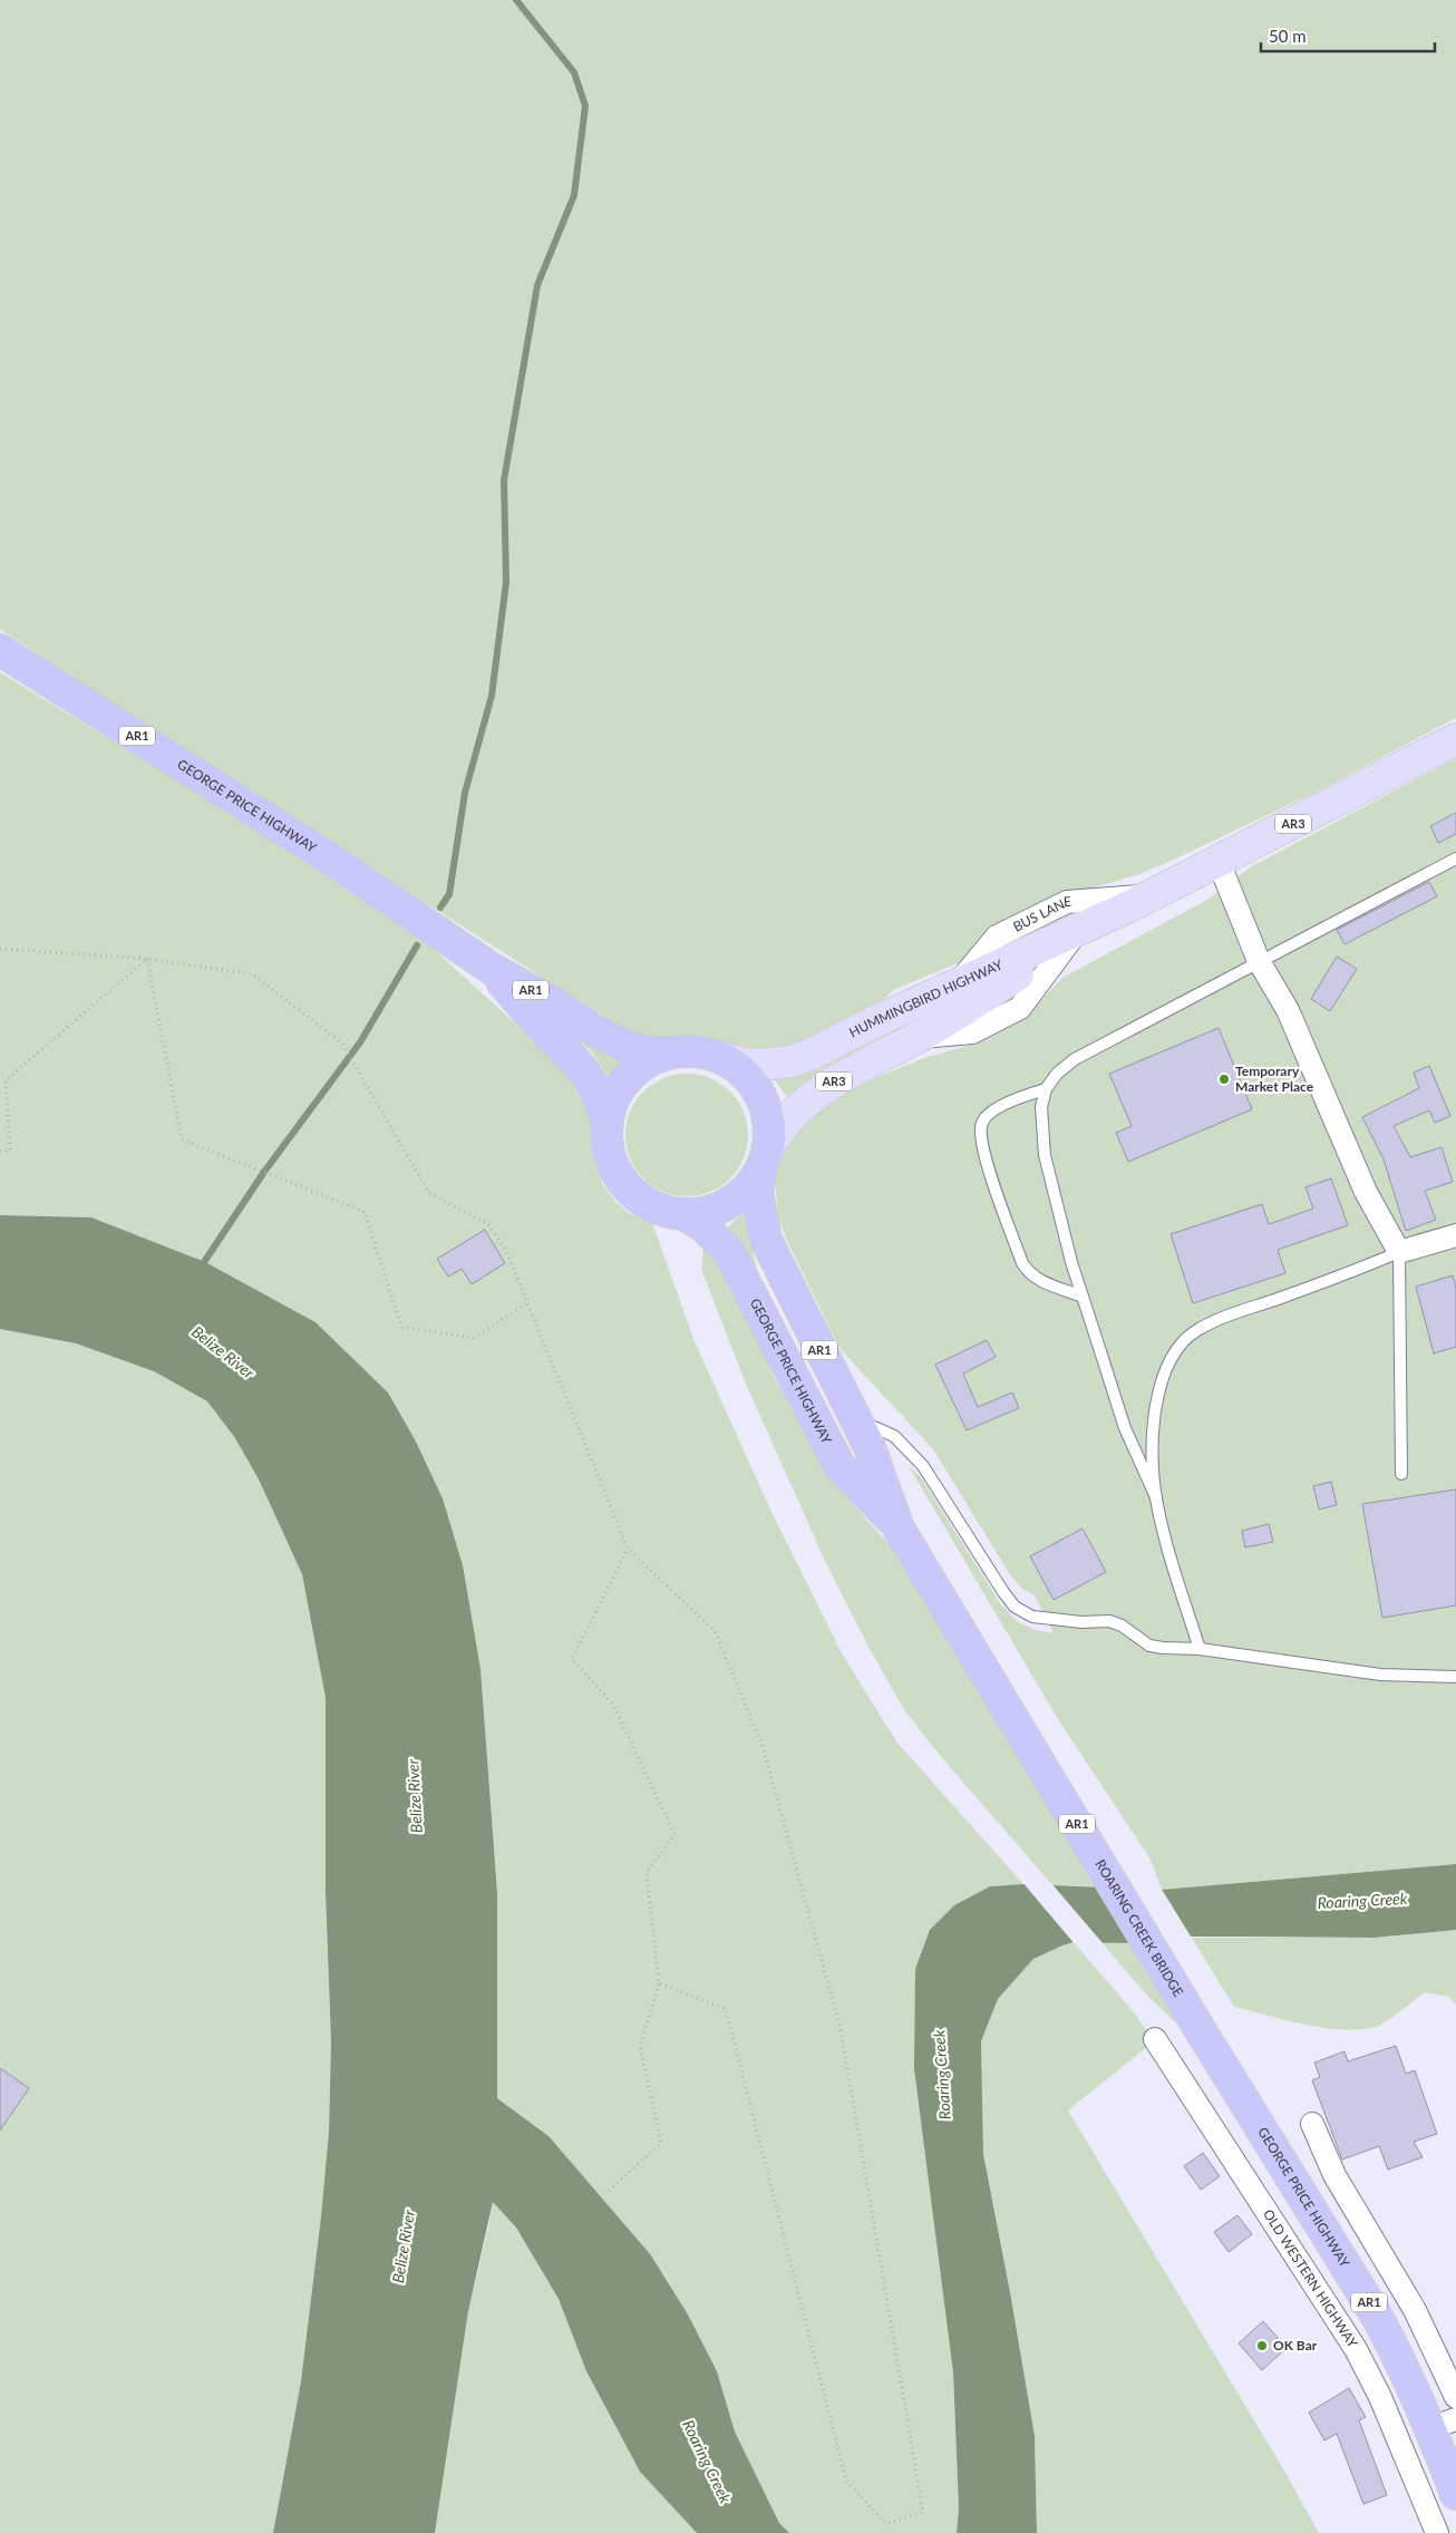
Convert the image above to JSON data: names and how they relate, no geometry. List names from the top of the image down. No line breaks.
{"streets":{"highway":["AR1","GEORGE PRICE HIGHWAY","ROARING CREEK BRIDGE"],"main road":["AR3","HUMMINGBIRD HIGHWAY"],"street":["OLD WESTERN HIGHWAY"]},"crossings":[["GEORGE PRICE HIGHWAY","HUMMINGBIRD HIGHWAY"],["GEORGE PRICE HIGHWAY","ROARING CREEK BRIDGE"]],"water":["Belize River","Roaring Creek"],"places":["Temporary Market Place","OK Bar"],"scale_bar":"50 m"}
